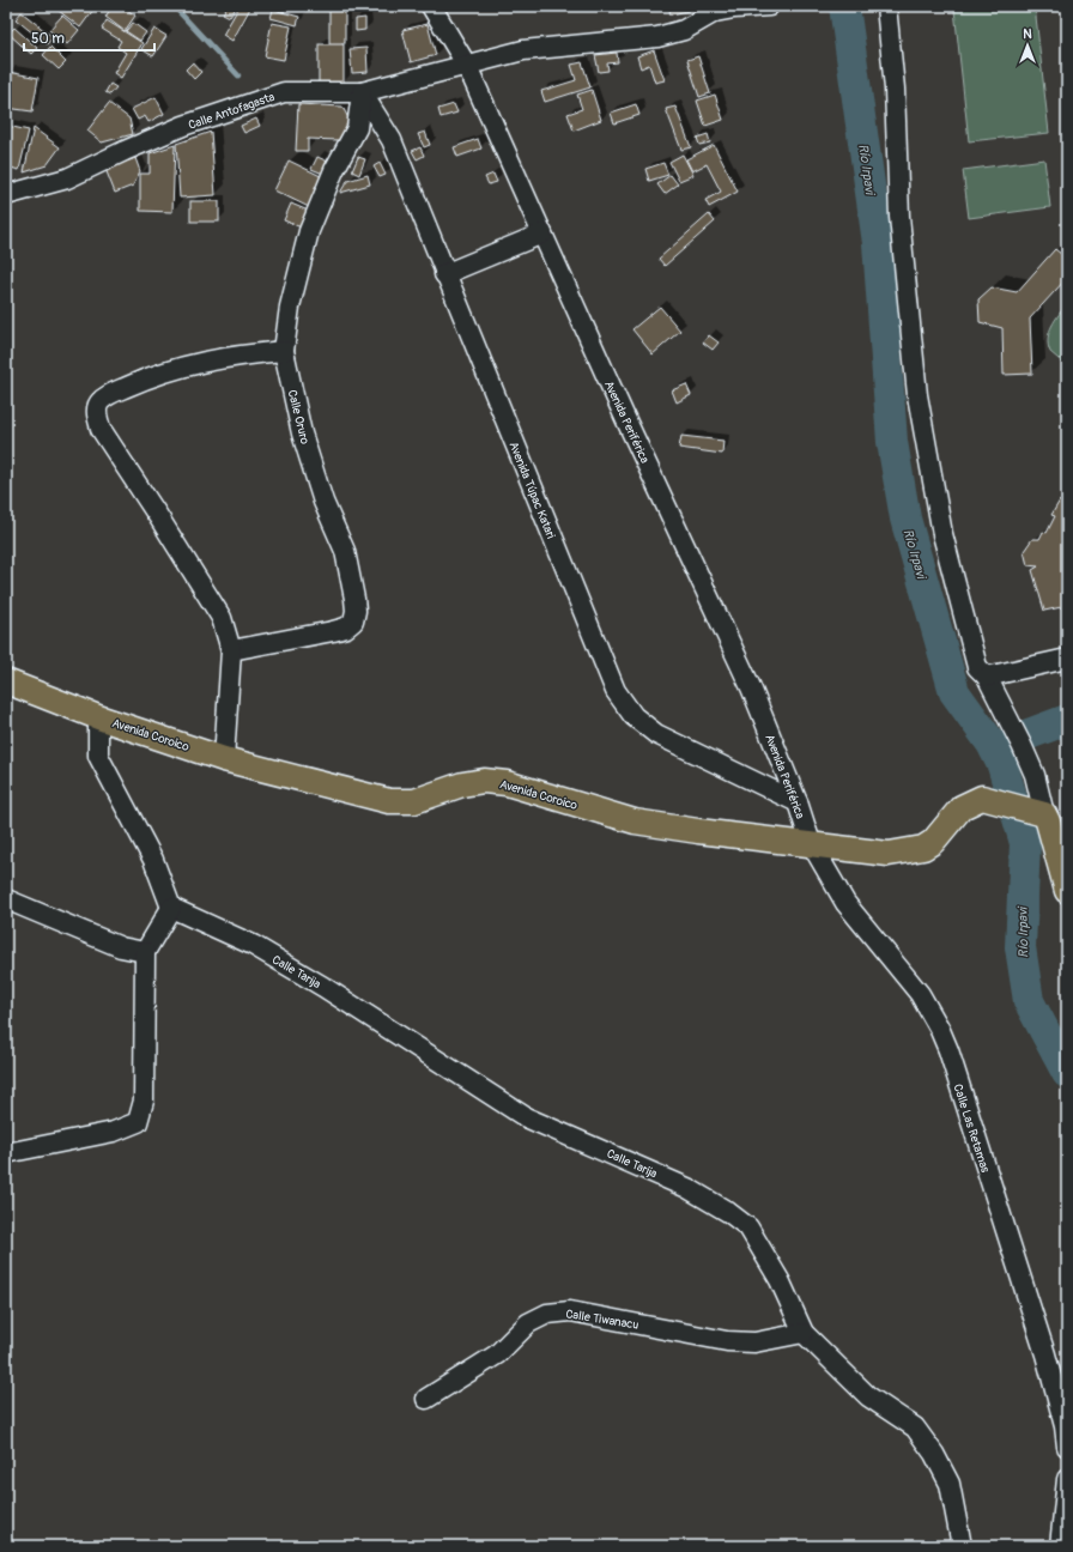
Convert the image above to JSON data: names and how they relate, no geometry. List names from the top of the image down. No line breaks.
{"streets":{"main road":["Avenida Coroico"],"street":["Calle Antofagasta","Calle Oruro","Avenida Periférica","Avenida Túpac Katari","Calle Tarija","Calle Las Retamas","Calle Tiwanacu"]},"crossings":[["Calle Antofagasta","Calle Oruro"],["Calle Antofagasta","Avenida Periférica"],["Calle Antofagasta","Avenida Túpac Katari"],["Calle Oruro","Avenida Túpac Katari"],["Avenida Periférica","Avenida Túpac Katari"],["Avenida Periférica","Avenida Coroico"],["Avenida Periférica","Calle Las Retamas"],["Avenida Coroico","Calle Las Retamas"],["Calle Tarija","Calle Tiwanacu"]],"water":["Río Irpavi"],"scale_bar":"50 m","north":"top"}
